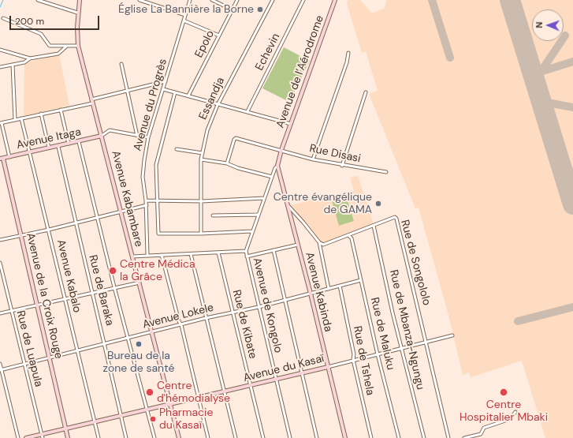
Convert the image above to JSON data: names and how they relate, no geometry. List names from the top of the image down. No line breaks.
{"streets":{"street":["Epolo","Echevin","Avenue de l’Aérodrome","Essandja","Avenue du Progrès","Avenue Itaga","Rue Disasi","Avenue Kabambare","Rue de Songololo","Avenue Kabalo","Rue de Baraka","Avenue Kabinda","Avenue de la Croix Rouge","Avenue de Kongolo","Avenue Lokele","Rue de Kibate","Rue de Mbanza-Ngungu","Rue de Maluku","Rue de Luapula","Rue de Tshela","Avenue du Kasaï"]},"crossings":[["Avenue de l’Aérodrome","Rue Disasi"],["Avenue de l’Aérodrome","Avenue Kabinda"],["Avenue Itaga","Avenue Kabambare"],["Avenue Itaga","Avenue Kabalo"],["Avenue Itaga","Rue de Baraka"],["Avenue Itaga","Avenue de la Croix Rouge"],["Rue Disasi","Avenue Kabinda"],["Avenue Kabambare","Avenue Lokele"],["Avenue Kabambare","Avenue du Kasaï"],["Rue de Songololo","Rue de Mbanza-Ngungu"],["Rue de Songololo","Rue de Maluku"],["Rue de Songololo","Avenue du Kasaï"],["Avenue Kabalo","Avenue Lokele"],["Avenue Kabalo","Avenue du Kasaï"],["Rue de Baraka","Avenue Lokele"],["Rue de Baraka","Avenue du Kasaï"],["Avenue Kabinda","Avenue Lokele"],["Avenue Kabinda","Avenue du Kasaï"],["Avenue de la Croix Rouge","Avenue Lokele"],["Avenue de la Croix Rouge","Avenue du Kasaï"],["Avenue de Kongolo","Avenue Lokele"],["Avenue de Kongolo","Avenue du Kasaï"],["Avenue Lokele","Rue de Kibate"],["Avenue Lokele","Rue de Maluku"],["Avenue Lokele","Rue de Luapula"],["Avenue Lokele","Rue de Tshela"],["Rue de Kibate","Avenue du Kasaï"],["Rue de Mbanza-Ngungu","Avenue du Kasaï"],["Rue de Maluku","Avenue du Kasaï"],["Rue de Luapula","Avenue du Kasaï"],["Rue de Tshela","Avenue du Kasaï"]],"places":["Église La Bannière la Borne","Centre évangélique de GAMA","Centre Médica la Grâce","Bureau de la zone de santé","Centre d'hémodialyse","Centre Hospitalier Mbaki","Pharmacie du Kasaï"],"scale_bar":"200 m","north":"left"}
